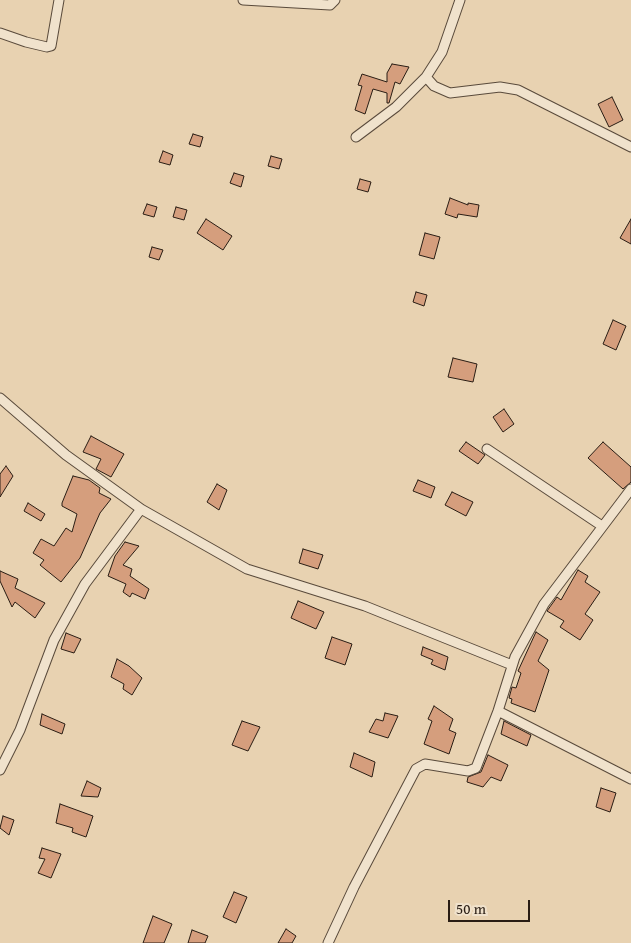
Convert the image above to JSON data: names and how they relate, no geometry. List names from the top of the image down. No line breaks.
{"scale_bar":"50 m"}
